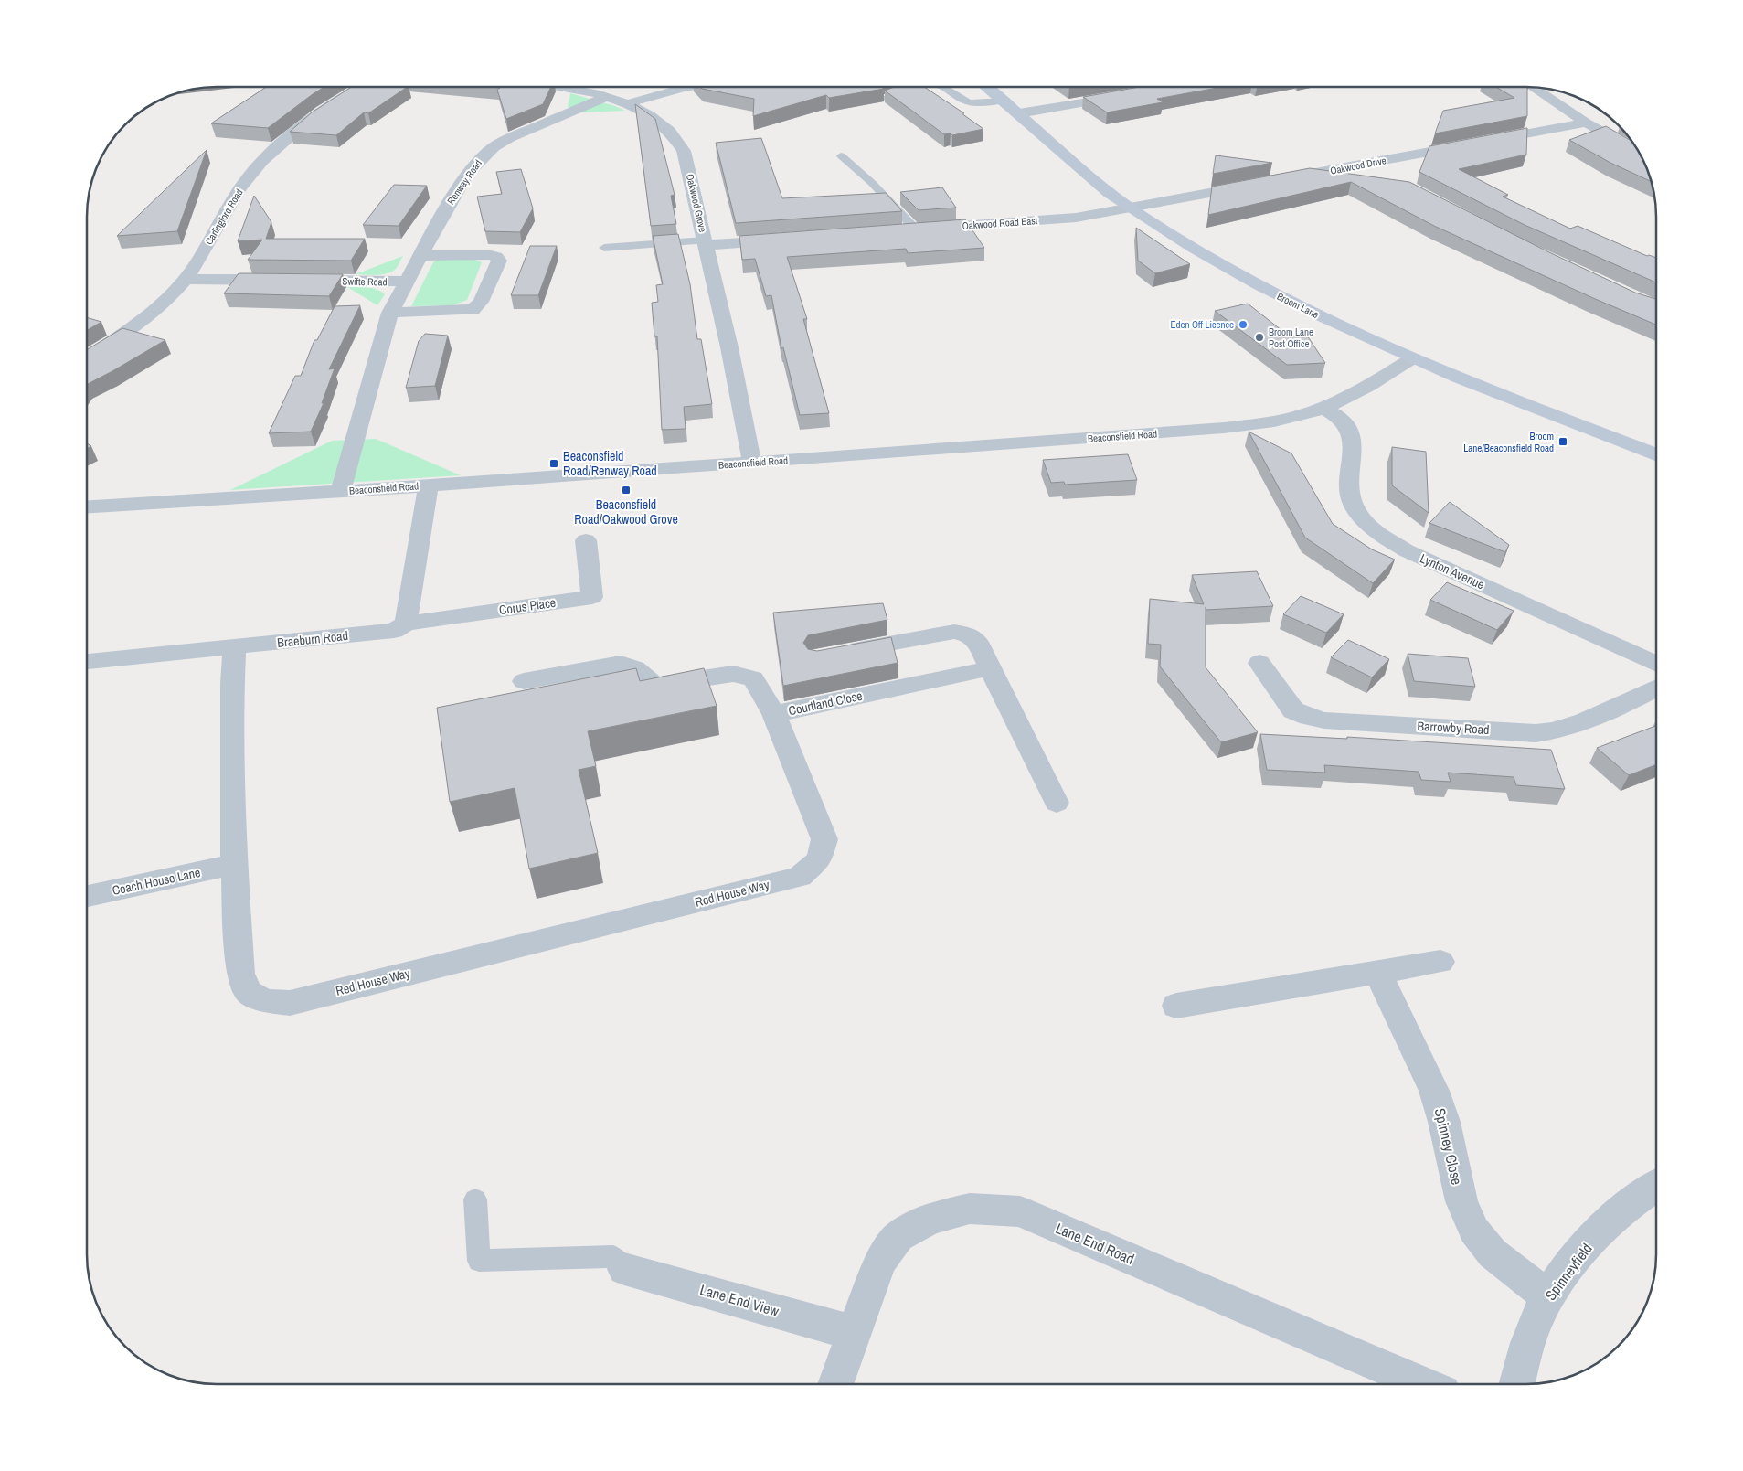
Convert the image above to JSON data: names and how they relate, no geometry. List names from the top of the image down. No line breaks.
{"streets":{"main road":["Broom Lane"],"street":["Oakwood Drive","Renway Road","Oakwood Grove","Carlingford Road","Oakwood Road East","Swifte Road","Beaconsfield Road","Lynton Avenue","Corus Place","Braeburn Road","Courtland Close","Barrowby Road","Coach House Lane","Red House Way","Spinney Close","Lane End Road","Spinneyfield","Lane End View"]},"crossings":[["Renway Road","Oakwood Grove"],["Renway Road","Swifte Road"],["Renway Road","Beaconsfield Road"],["Oakwood Grove","Beaconsfield Road"],["Carlingford Road","Swifte Road"],["Oakwood Road East","Broom Lane"],["Broom Lane","Beaconsfield Road"],["Beaconsfield Road","Lynton Avenue"],["Corus Place","Braeburn Road"],["Braeburn Road","Red House Way"],["Courtland Close","Red House Way"],["Coach House Lane","Red House Way"],["Spinney Close","Spinneyfield"],["Lane End Road","Lane End View"]],"places":{"other":["Eden Off Licence","Broom Lane Post Office"],"transit":["Broom Lane/Beaconsfield Road","Beaconsfield Road/Renway Road","Beaconsfield Road/Oakwood Grove"]}}
